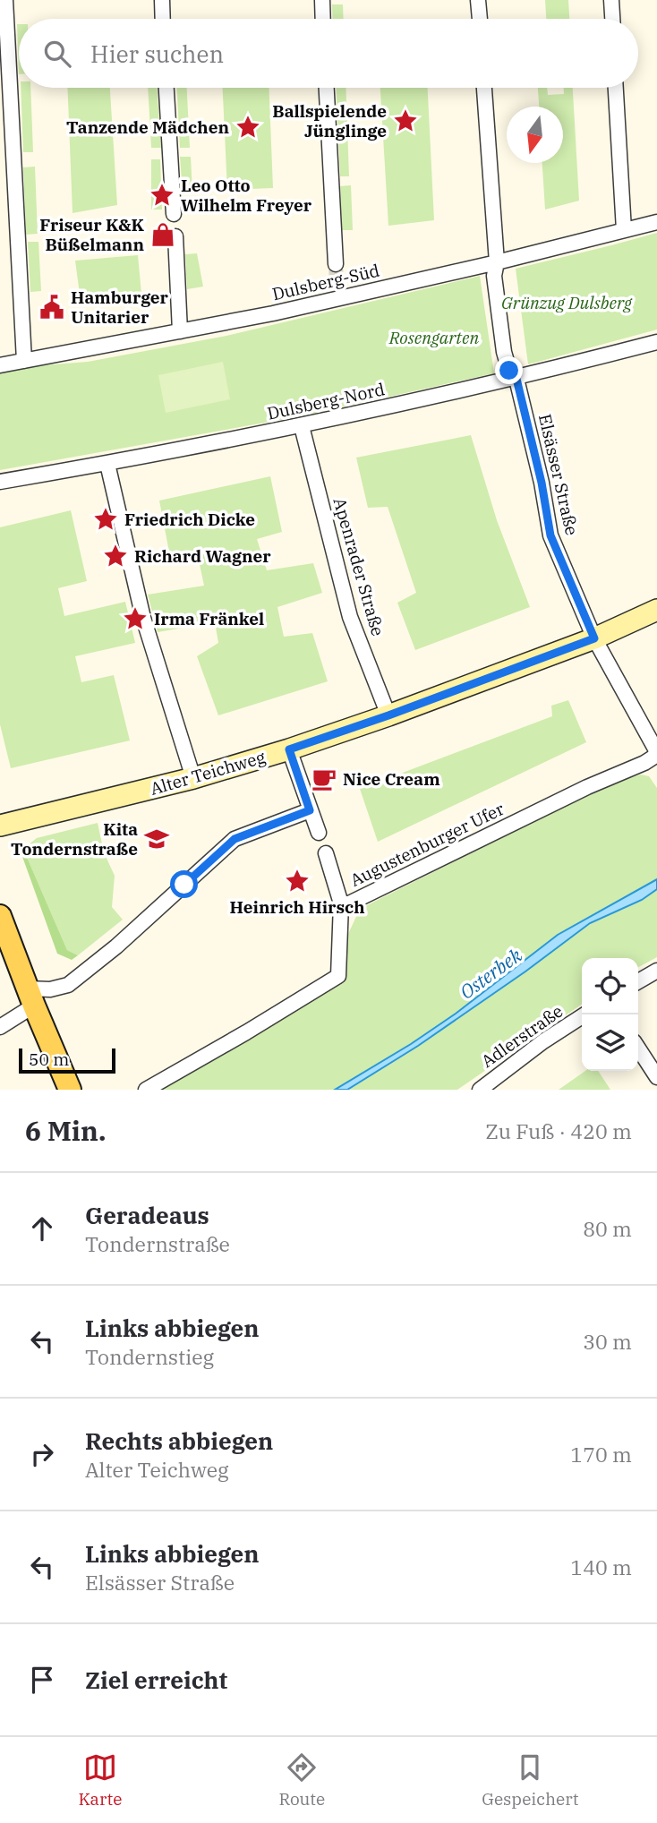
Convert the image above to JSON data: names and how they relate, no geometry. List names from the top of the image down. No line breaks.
{"streets":{"street":["Dulsberg-Süd","Dulsberg-Nord","Elsässer Straße","Apenrader Straße","Alter Teichweg","Augustenburger Ufer","Adlerstraße"]},"crossings":[["Dulsberg-Süd","Elsässer Straße"],["Dulsberg-Nord","Elsässer Straße"],["Dulsberg-Nord","Apenrader Straße"],["Elsässer Straße","Alter Teichweg"],["Elsässer Straße","Augustenburger Ufer"],["Apenrader Straße","Alter Teichweg"]],"water":["Osterbek"],"parks":["Grünzug Dulsberg","Rosengarten"],"places":{"place":["Ballspielende Jünglinge","Tanzende Mädchen","Leo Otto Wilhelm Freyer","Friedrich Dicke","Richard Wagner","Irma Fränkel","Heinrich Hirsch"],"shop":["Friseur K&K Büßelmann"],"public building":["Hamburger Unitarier"],"cafe":["Nice Cream"],"school or university":["Kita Tondernstraße"]},"scale_bar":"50 m","north":"bottom","page":{"search":"Hier suchen","scale":"50 m","heading":["6 Min.","Zu Fuß · 420 m"],"list":[["Geradeaus","Tondernstraße","80 m"],["Links abbiegen","Tondernstieg","30 m"],["Rechts abbiegen","Alter Teichweg","170 m"],["Links abbiegen","Elsässer Straße","140 m"],"Ziel erreicht"],"nav":["Karte","Route","Gespeichert"]}}
